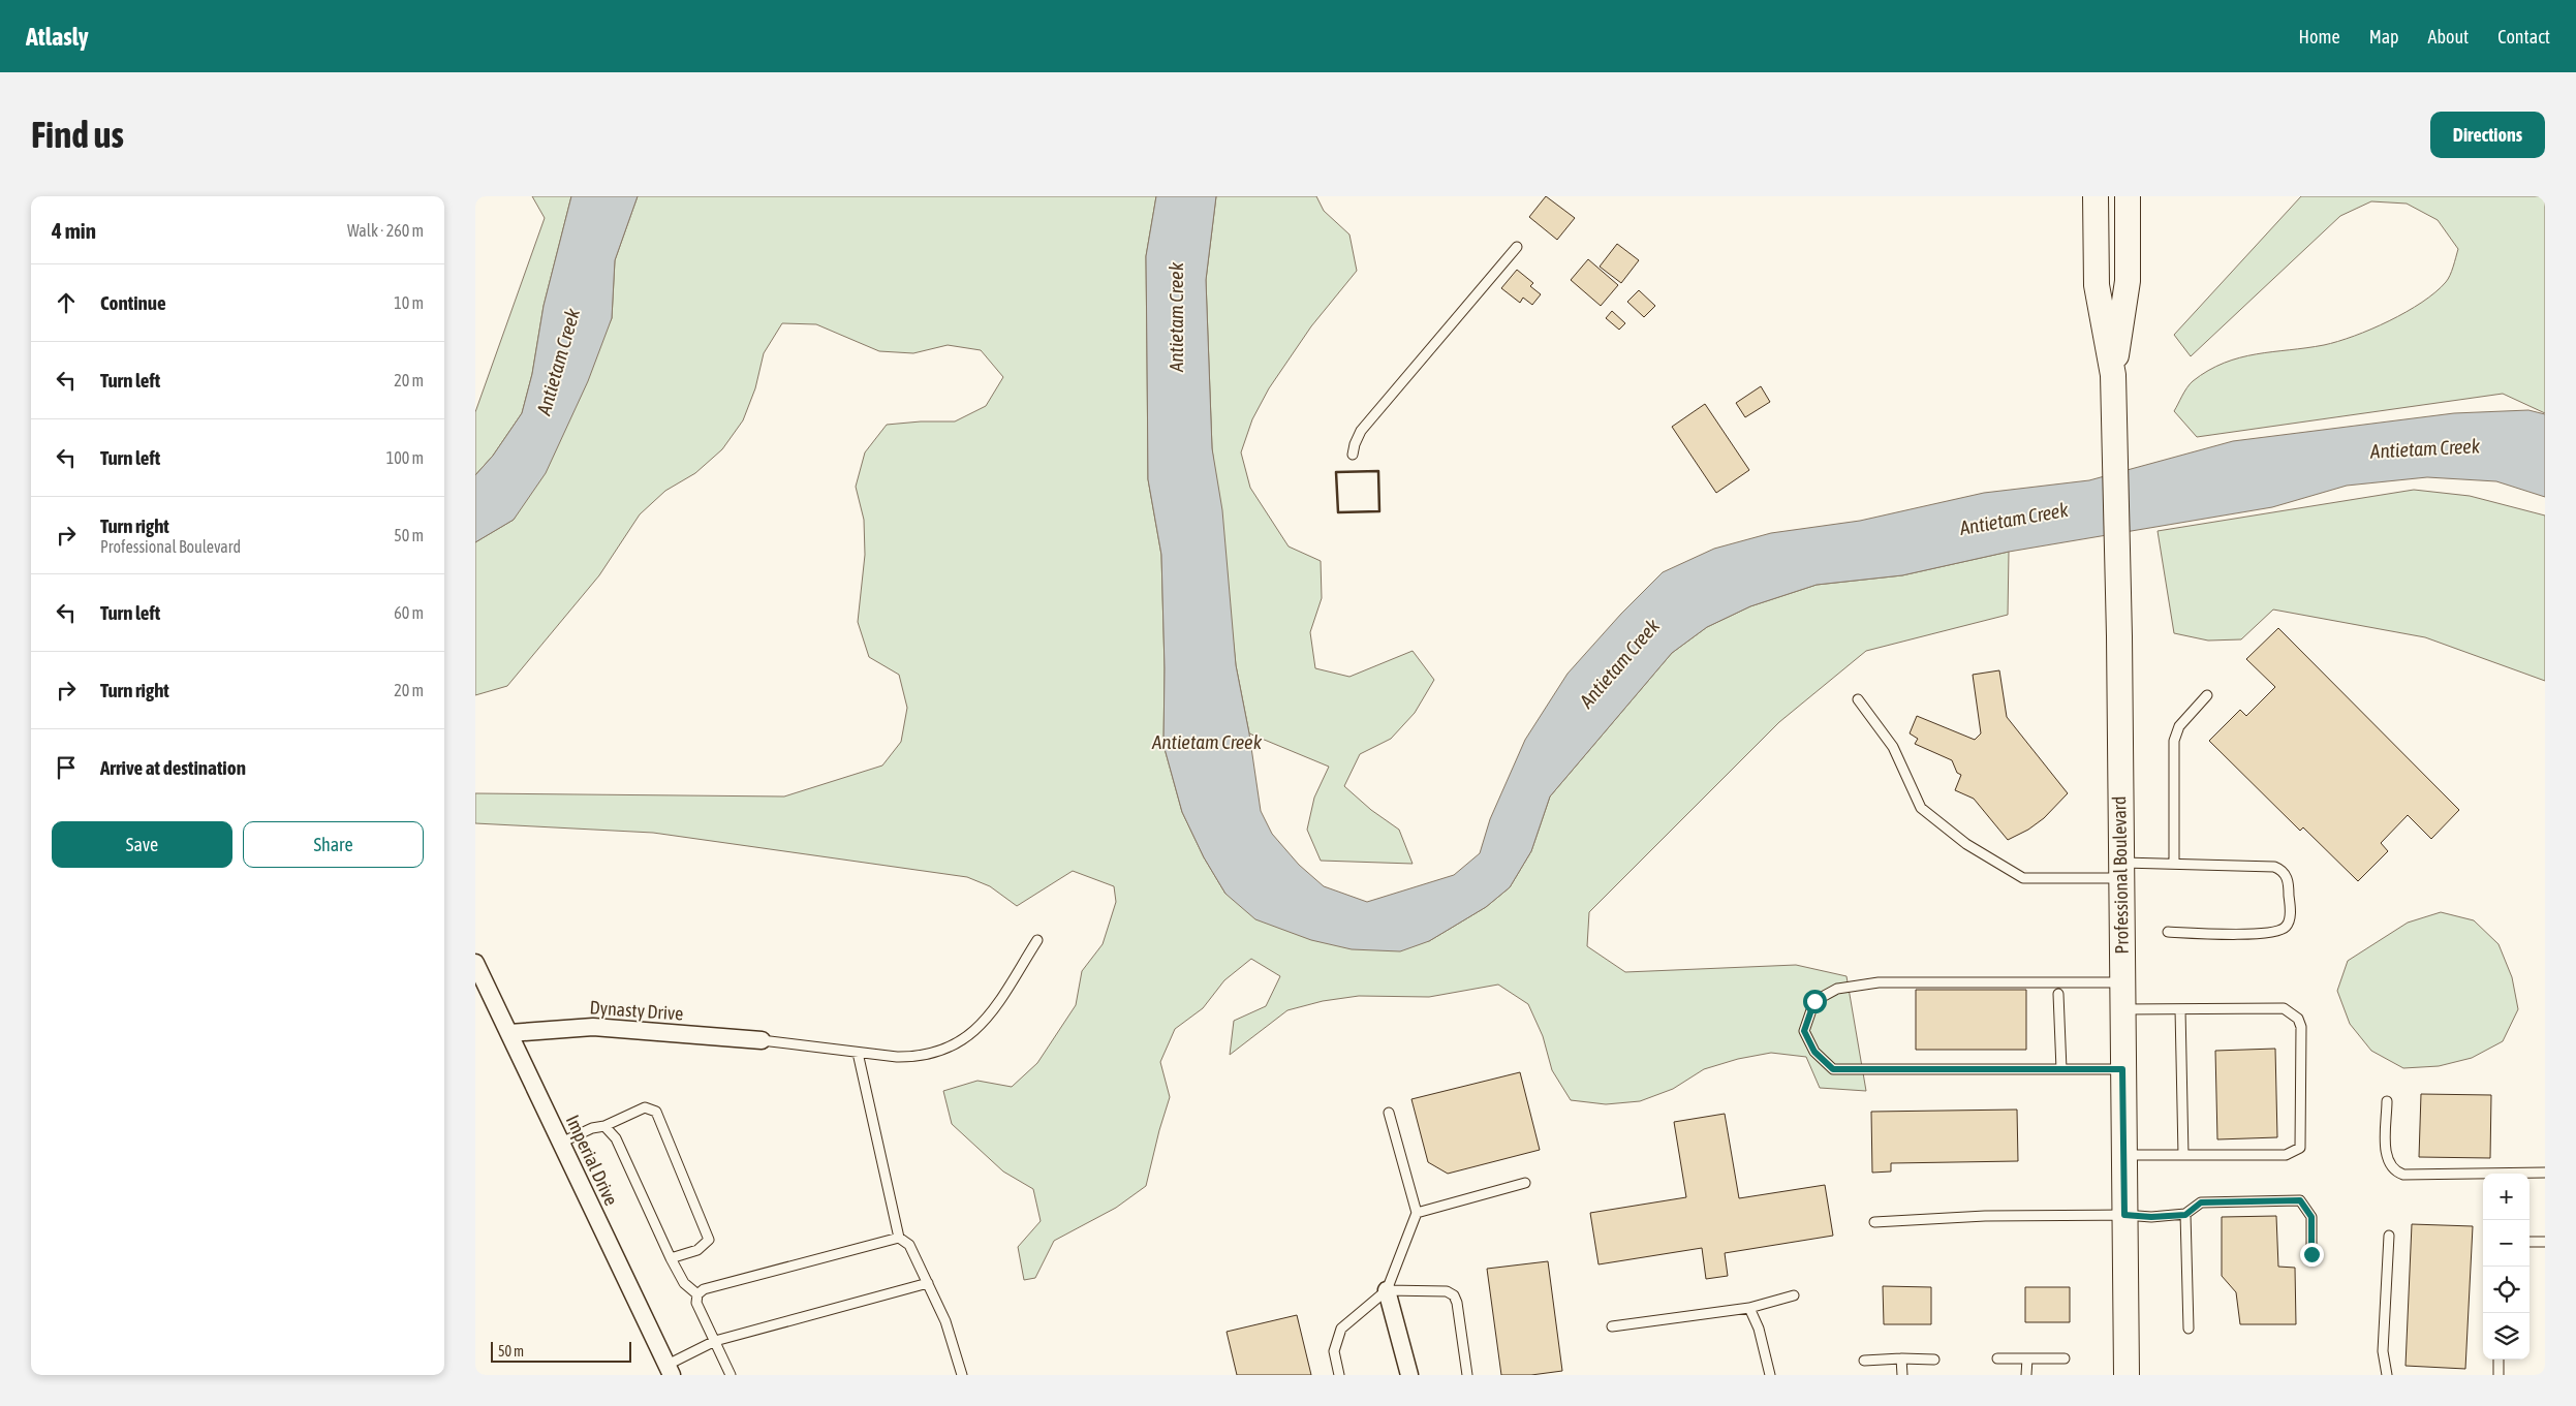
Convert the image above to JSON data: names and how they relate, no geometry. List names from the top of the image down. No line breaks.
{"streets":{"street":["Professional Boulevard","Dynasty Drive","Imperial Drive"]},"crossings":[["Dynasty Drive","Imperial Drive"]],"water":["Antietam Creek"],"scale_bar":"50 m","page":{"header":"Atlasly","nav":["Home","Map","About","Contact"],"buttons":["Directions",["Save","Share"]],"title":"Find us","heading":["4 min","Walk · 260 m"],"list":[["Continue","10 m"],["Turn left","20 m"],["Turn left","100 m"],["Turn right","Professional Boulevard","50 m"],["Turn left","60 m"],["Turn right","20 m"],"Arrive at destination"],"map_buttons":["+","−"],"scale":"50 m"}}
